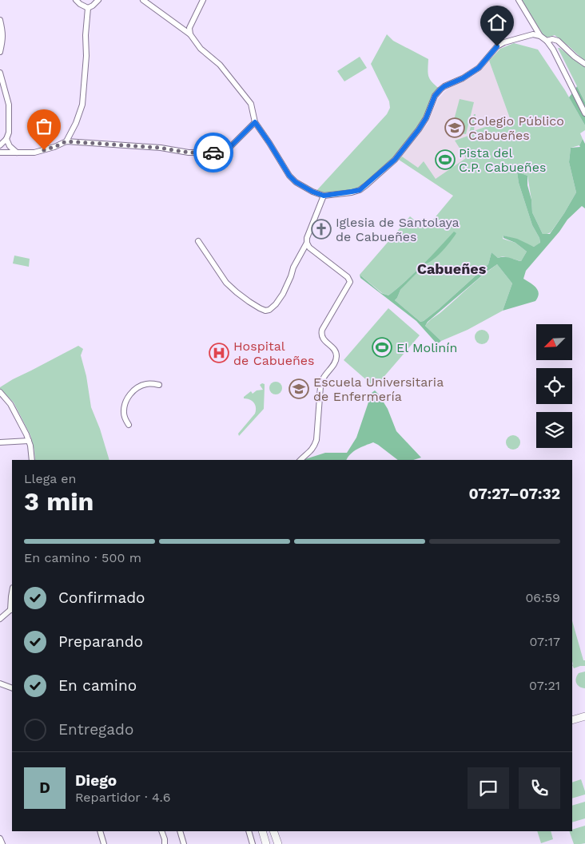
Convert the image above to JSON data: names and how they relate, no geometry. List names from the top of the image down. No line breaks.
{"districts":["Cabueñes"],"places":{"school or university":["Colegio Público Cabueñes","Escuela Universitaria de Enfermería"],"sports":["Pista del C.P. Cabueñes","El Molinín"],"church":["Iglesia de Santolaya de Cabueñes"],"hospital":["Hospital de Cabueñes"]},"north":"bottom left","page":{"heading":["3 min","Llega en","07:27–07:32"],"panel":["Diego","Repartidor · 4.6"],"bar":"En camino · 500 m","list":[["Confirmado","06:59"],["Preparando","07:17"],["En camino","07:21"],"Entregado"],"round":"D"}}
